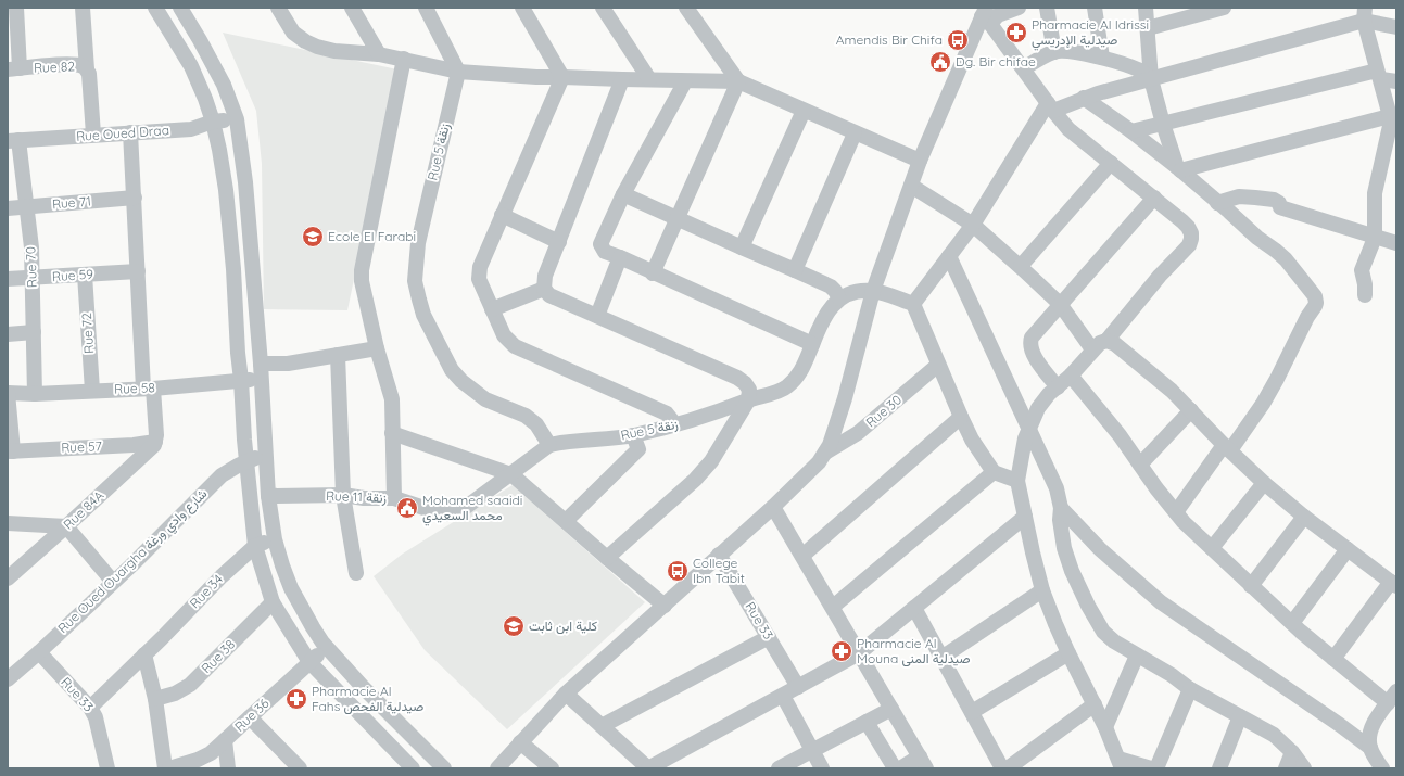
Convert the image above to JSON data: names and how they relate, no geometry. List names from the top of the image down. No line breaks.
{"streets":{"street":["Rue 82","Rue Oued Draa","Rue 5 زنقة","Rue 71","Rue 70","Rue 59","Rue 72","Rue 58","Rue 30","Rue 57","Rue 11 زنقة","Rue 84A","Rue Oued Ouargha شارع وادي ورغة","Rue 34","Rue 33","Rue 38","Rue 36"]},"crossings":[["Rue 82","Rue Oued Draa"],["Rue Oued Draa","Rue 70"],["Rue 5 زنقة","Rue 11 زنقة"],["Rue 71","Rue 70"],["Rue 70","Rue 59"],["Rue 70","Rue 58"],["Rue 59","Rue 72"],["Rue 72","Rue 58"],["Rue 57","Rue 84A"],["Rue Oued Ouargha شارع وادي ورغة","Rue 33"],["Rue 34","Rue 33"]],"places":{"pharmacy":["Pharmacie Al Idrissi صيدلية الإدريسي","Pharmacie Al Mouna صيدلية المنى","Pharmacie Al Fahs صيدلية الفحص"],"bus stop":["Amendis Bir Chifa","College Ibn Tabit"],"public building":["Dg. Bir chifae","Mohamed saaidi محمد السعيدي"],"school or university":["Ecole El Farabi","كلية ابن ثابت"]}}
